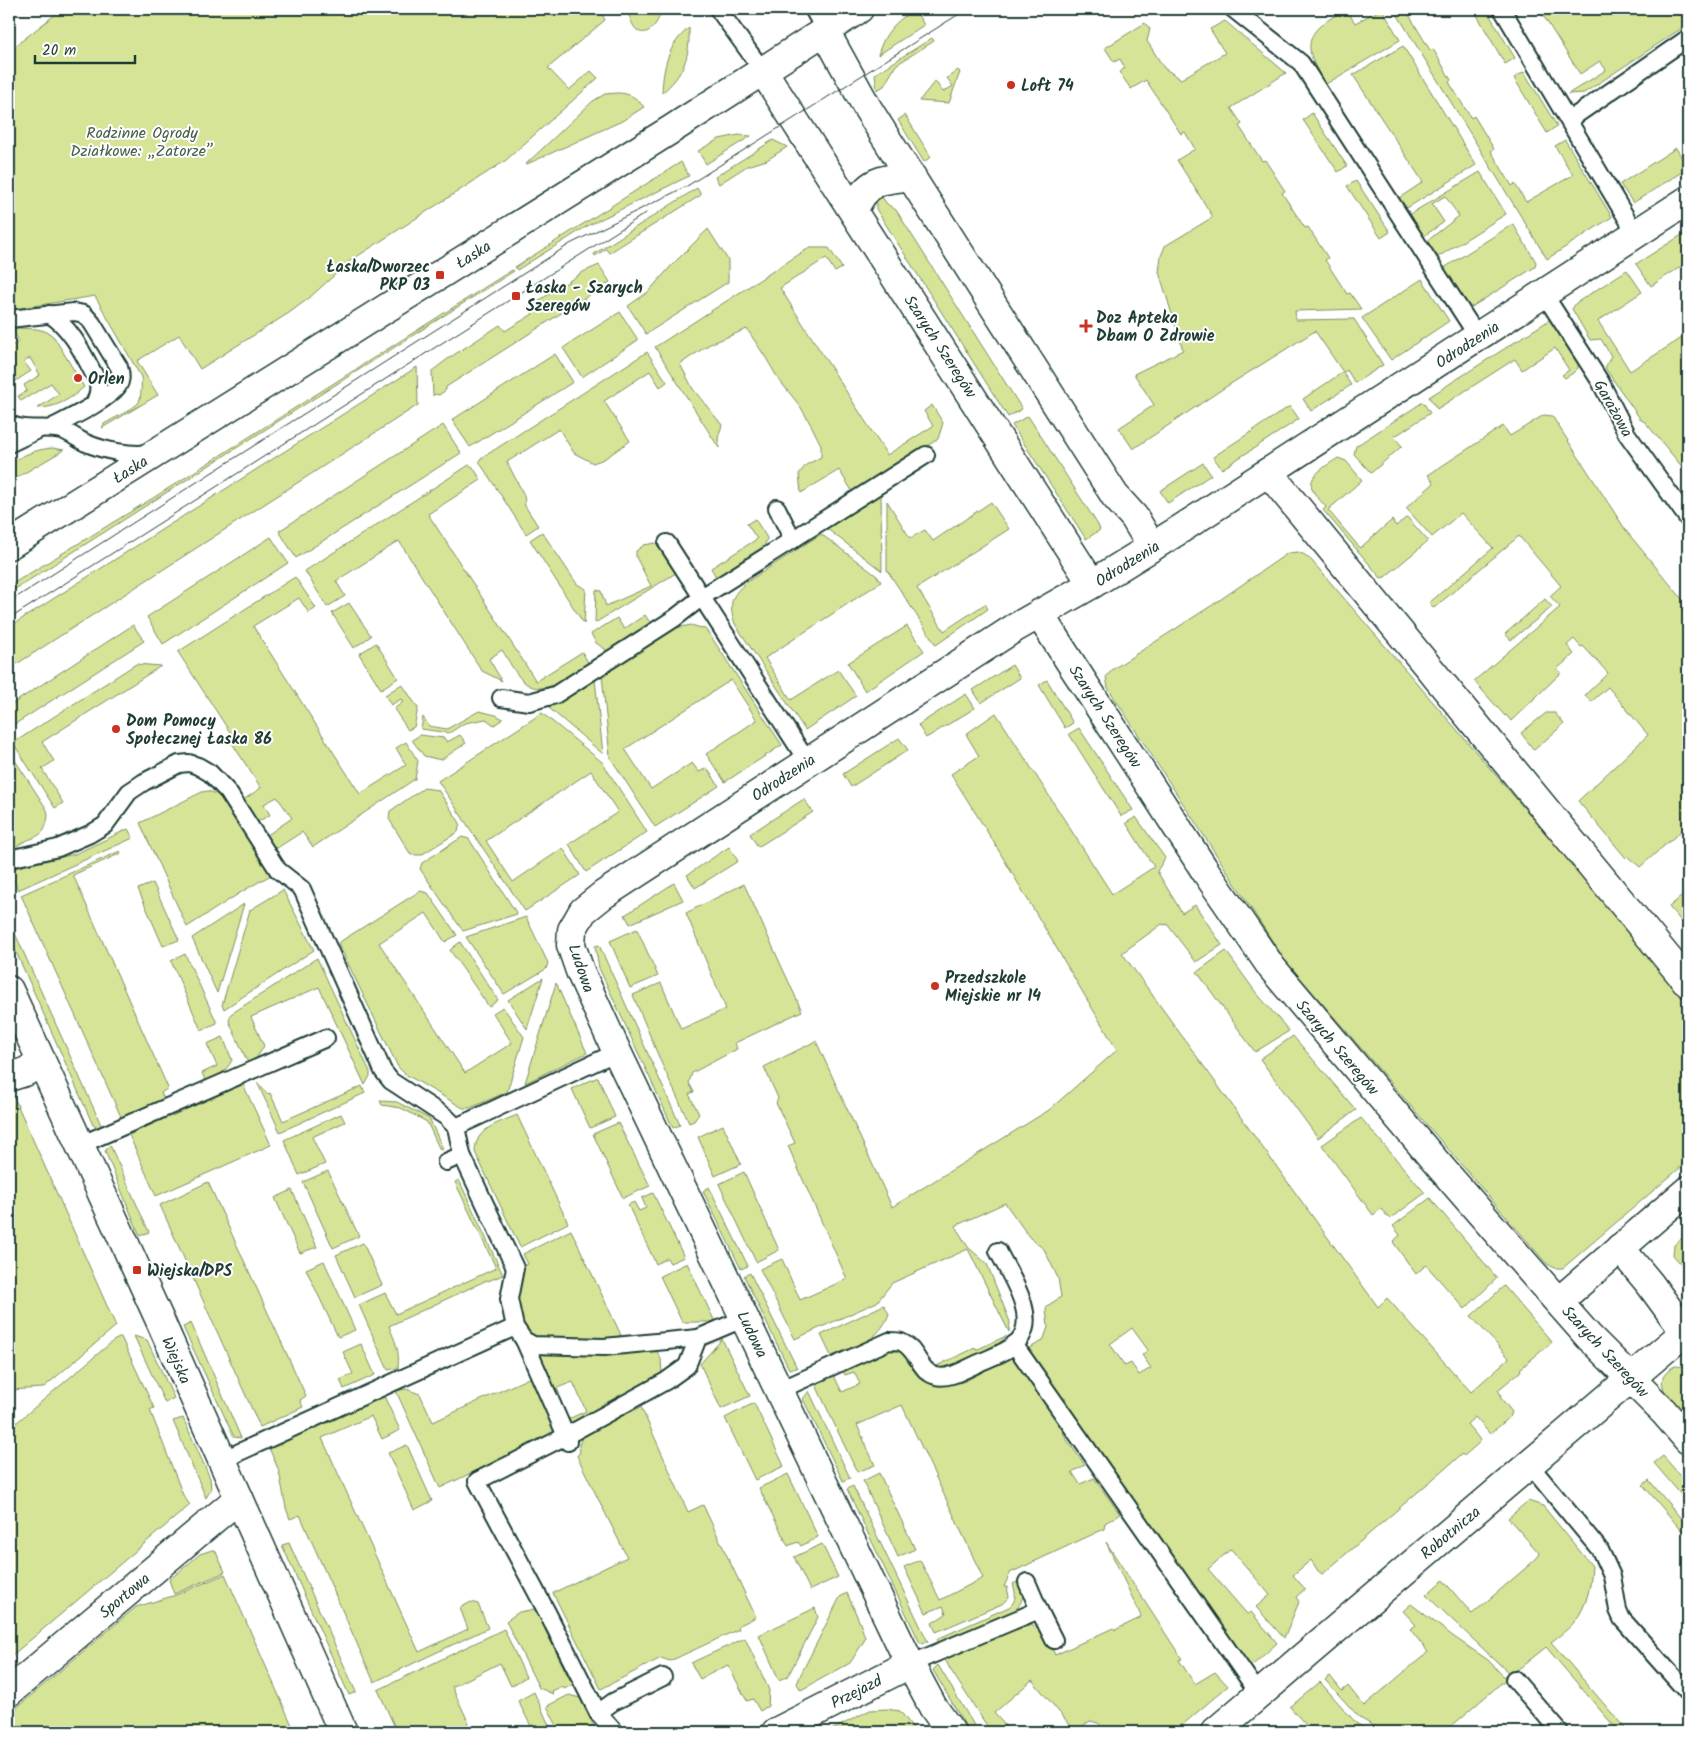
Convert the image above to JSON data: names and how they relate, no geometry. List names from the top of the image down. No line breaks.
{"streets":{"street":["Łaska","Odrodzenia","Szarych Szeregów","Ludowa","Wiejska","Robotnicza","Sportowa","Przejazd"],"lane":["Garażowa"]},"crossings":[["Łaska","Szarych Szeregów"],["Odrodzenia","Szarych Szeregów"],["Odrodzenia","Garażowa"],["Odrodzenia","Ludowa"],["Szarych Szeregów","Robotnicza"],["Ludowa","Przejazd"],["Wiejska","Sportowa"]],"parks":["Rodzinne Ogrody Działkowe: „Zatorze”"],"places":{"other":["Loft 74","Orlen","Dom Pomocy Społecznej Łaska 86","Przedszkole Miejskie nr 14"],"transit":["Łaska/Dworzec PKP 03","Łaska - Szarych Szeregów","Wiejska/DPS"],"health":["Doz Apteka Dbam O Zdrowie"]},"scale_bar":"20 m"}
